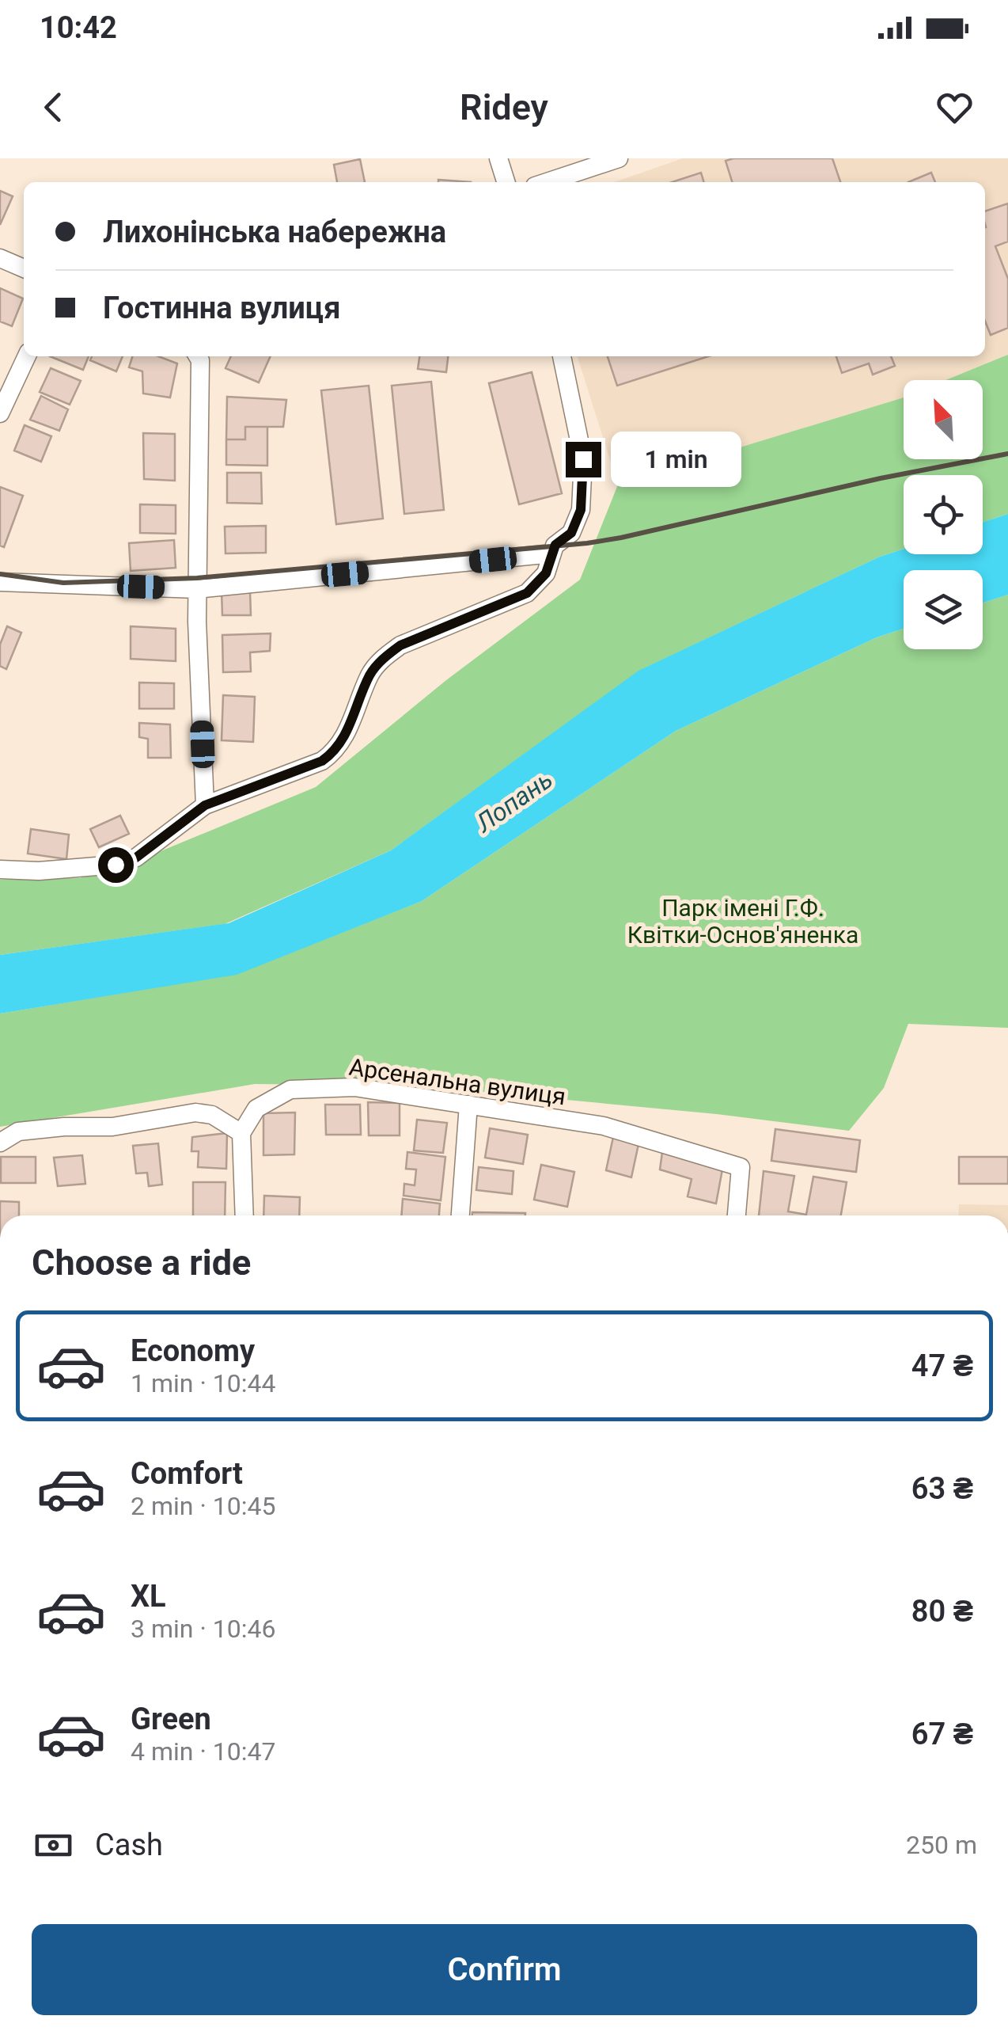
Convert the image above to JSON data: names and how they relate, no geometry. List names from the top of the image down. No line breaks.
{"streets":{"street":["Арсенальна вулиця"]},"water":["Лопань"],"parks":["Парк імені Г.Ф. Квітки-Основ'яненка"],"north":"top left","page":{"status":"10:42","header":"Ridey","banner":["Лихонінська набережна","Гостинна вулиця"],"bubble":"1 min","heading":"Choose a ride","list":[{"name":"Economy","note":"1 min · 10:44","value":"47 ₴"},{"name":"Comfort","note":"2 min · 10:45","value":"63 ₴"},{"name":"XL","note":"3 min · 10:46","value":"80 ₴"},{"name":"Green","note":"4 min · 10:47","value":"67 ₴"}],"pay":["Cash","250 m"],"buttons":"Confirm"}}
